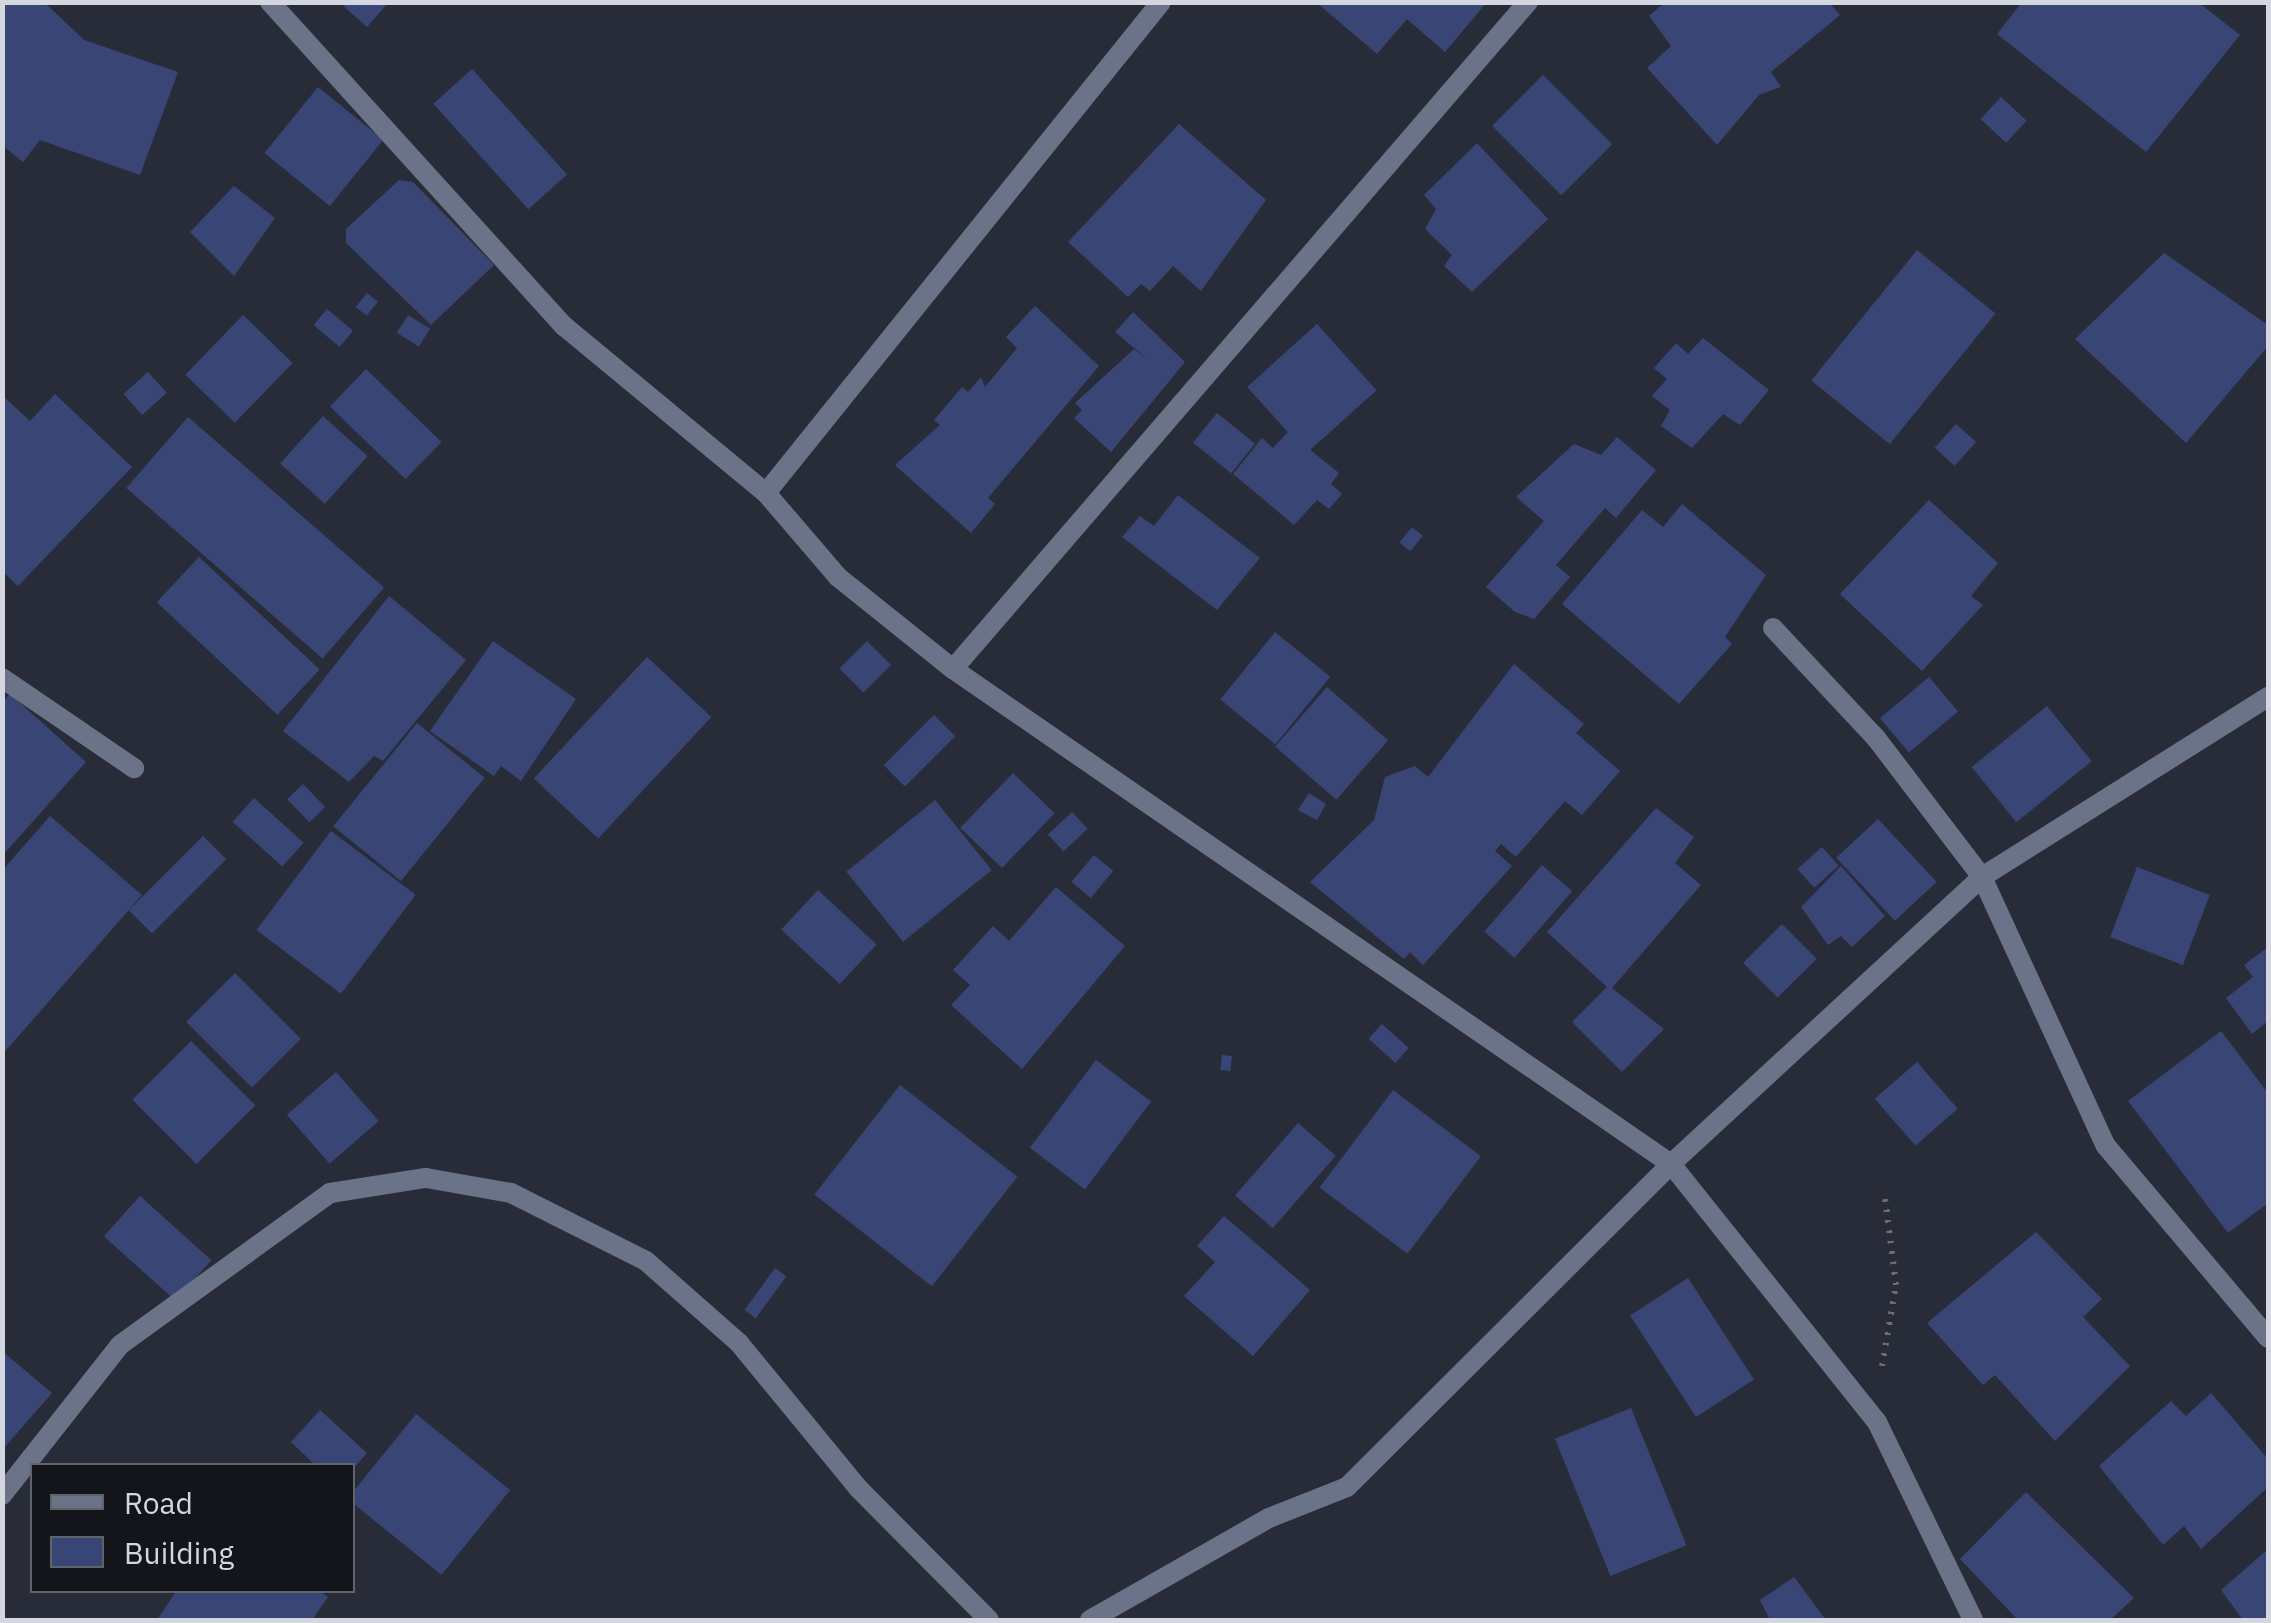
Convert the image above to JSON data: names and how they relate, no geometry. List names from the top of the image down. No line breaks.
{"legend":["Road","Building"]}
